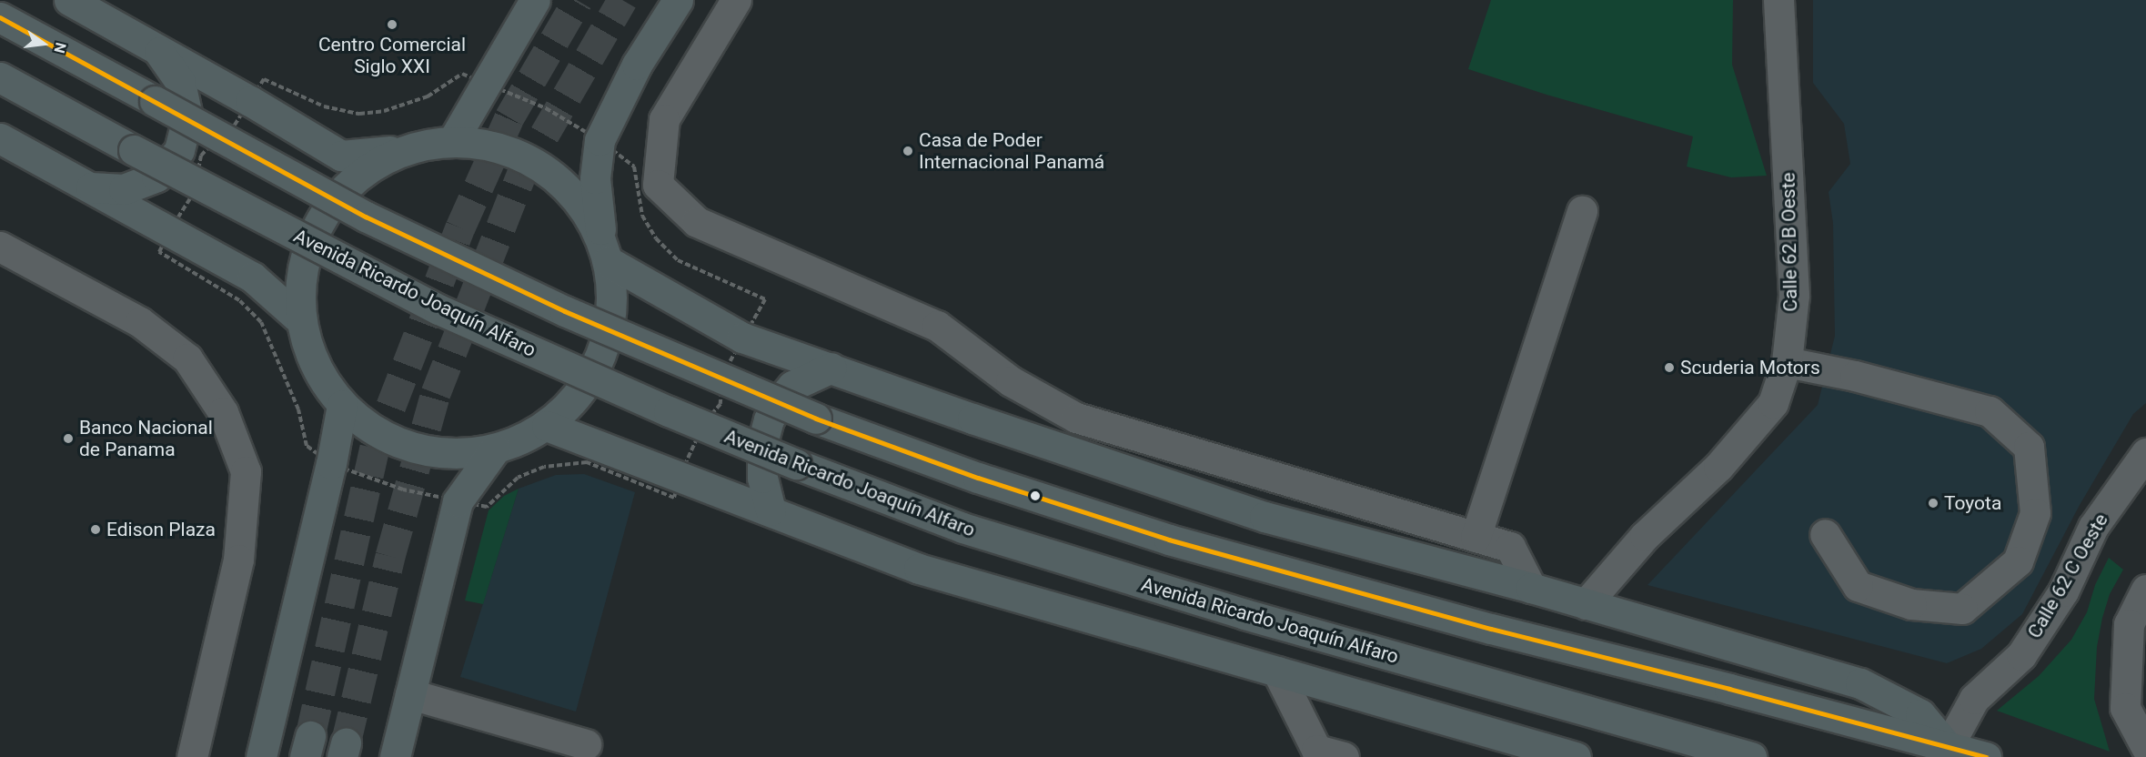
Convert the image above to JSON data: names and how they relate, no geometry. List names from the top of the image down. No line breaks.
{"streets":{"main road":["Avenida Ricardo Joaquín Alfaro"],"street":["Calle 62 B Oeste","Calle 62 C Oeste"]},"places":["Centro Comercial Siglo XXI","Casa de Poder Internacional Panamá","Scuderia Motors","Banco Nacional de Panama","Toyota","Edison Plaza"],"north":"right"}
